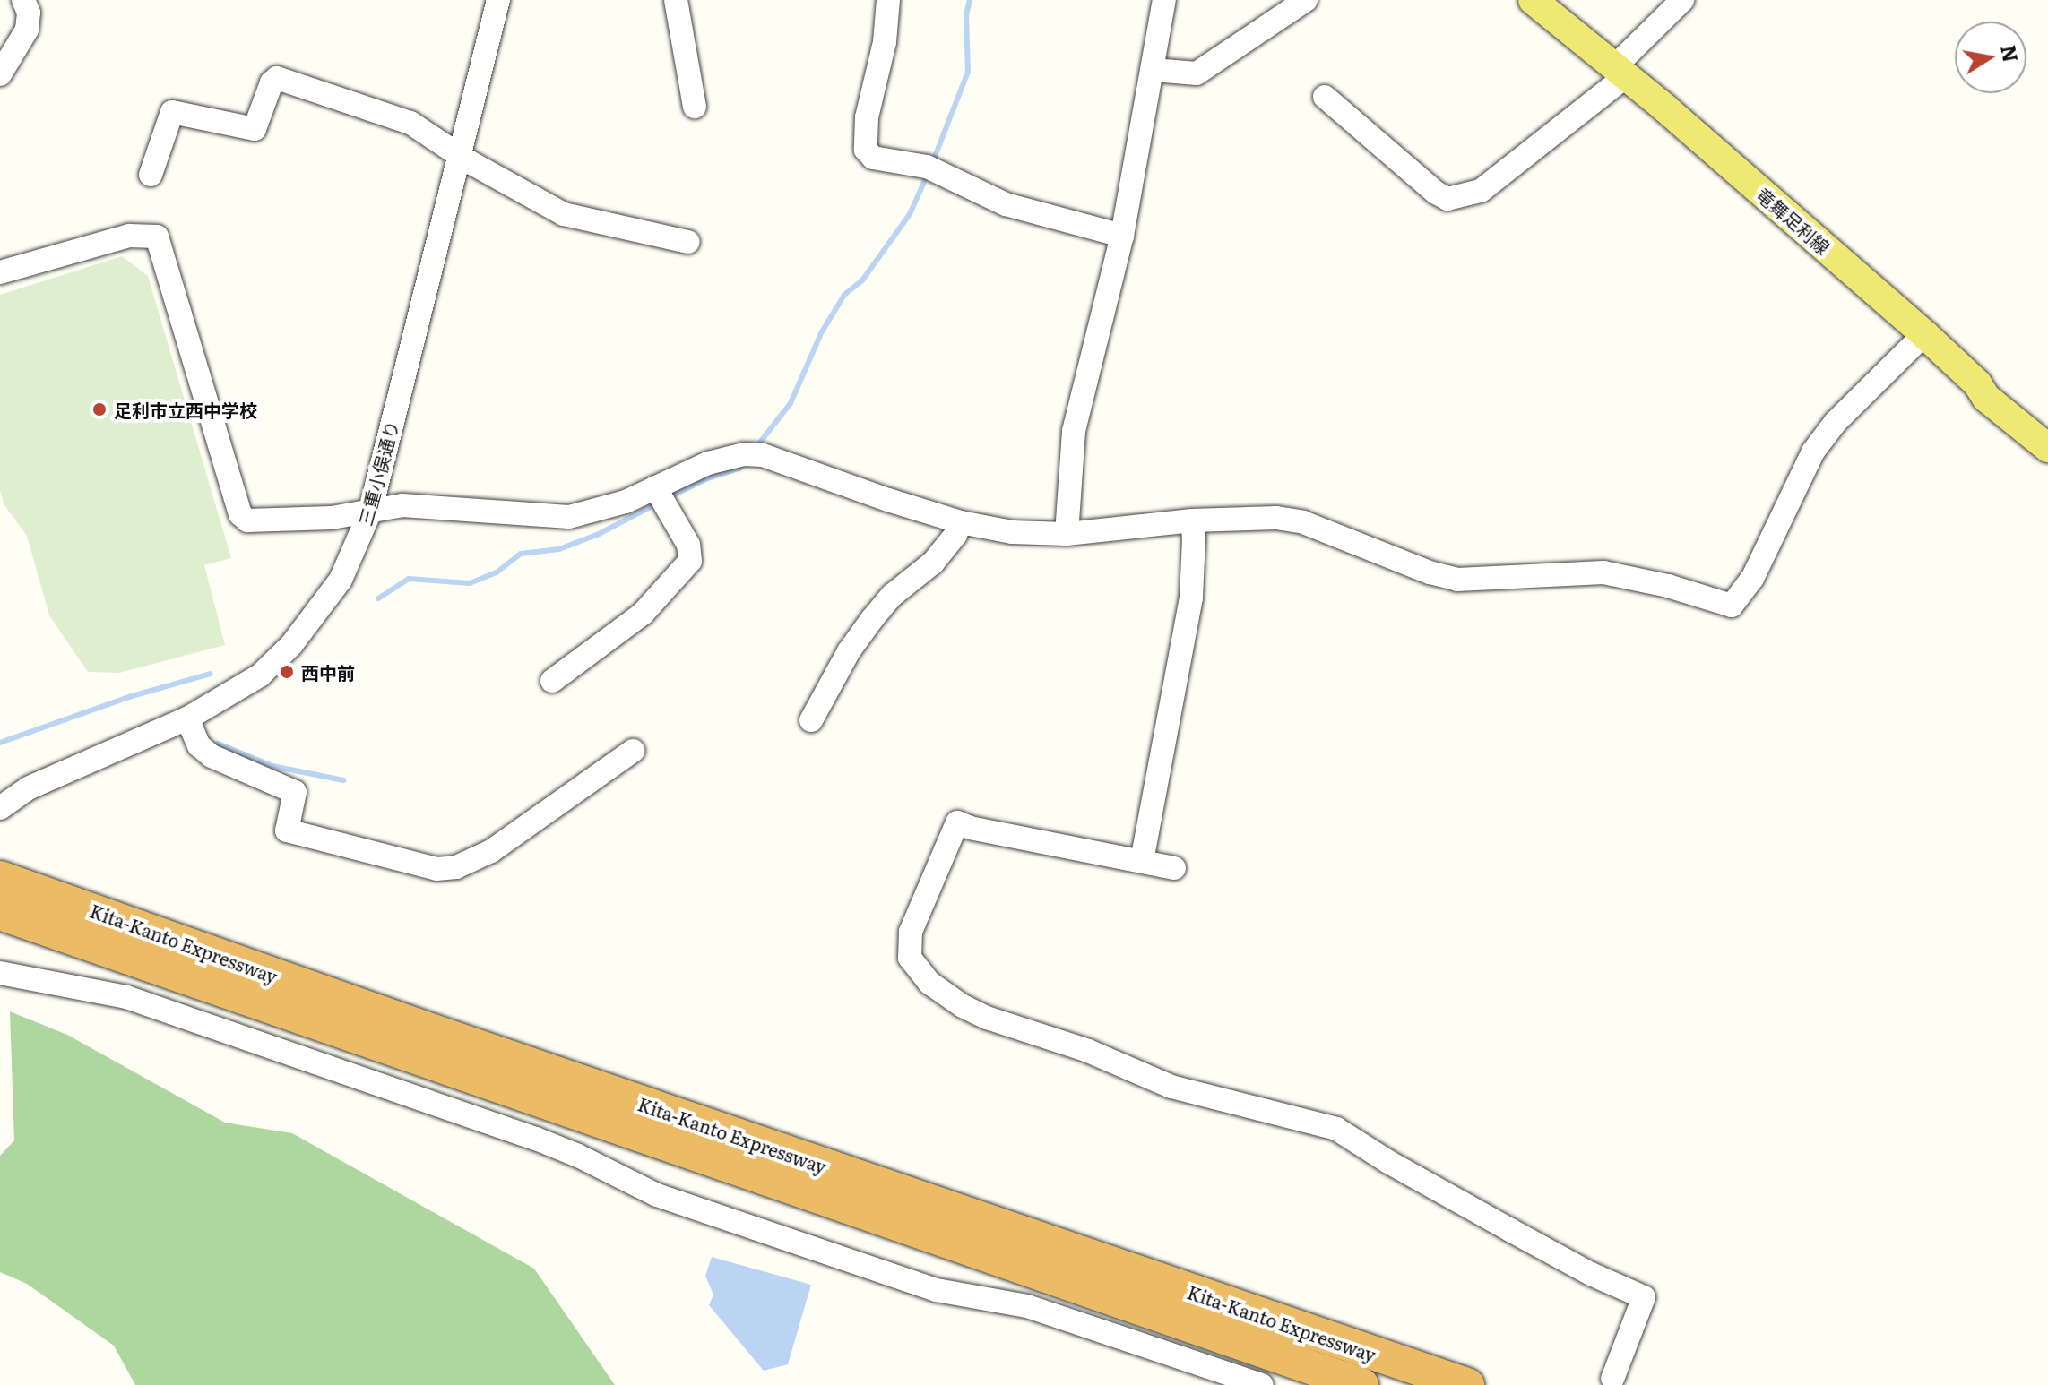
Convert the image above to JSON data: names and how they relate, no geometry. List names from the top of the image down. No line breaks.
{"streets":{"highway":["Kita-Kanto Expressway"],"main road":["竜舞足利線"],"street":["三重小俣通り"]},"places":["足利市立西中学校","西中前"],"north":"right"}
